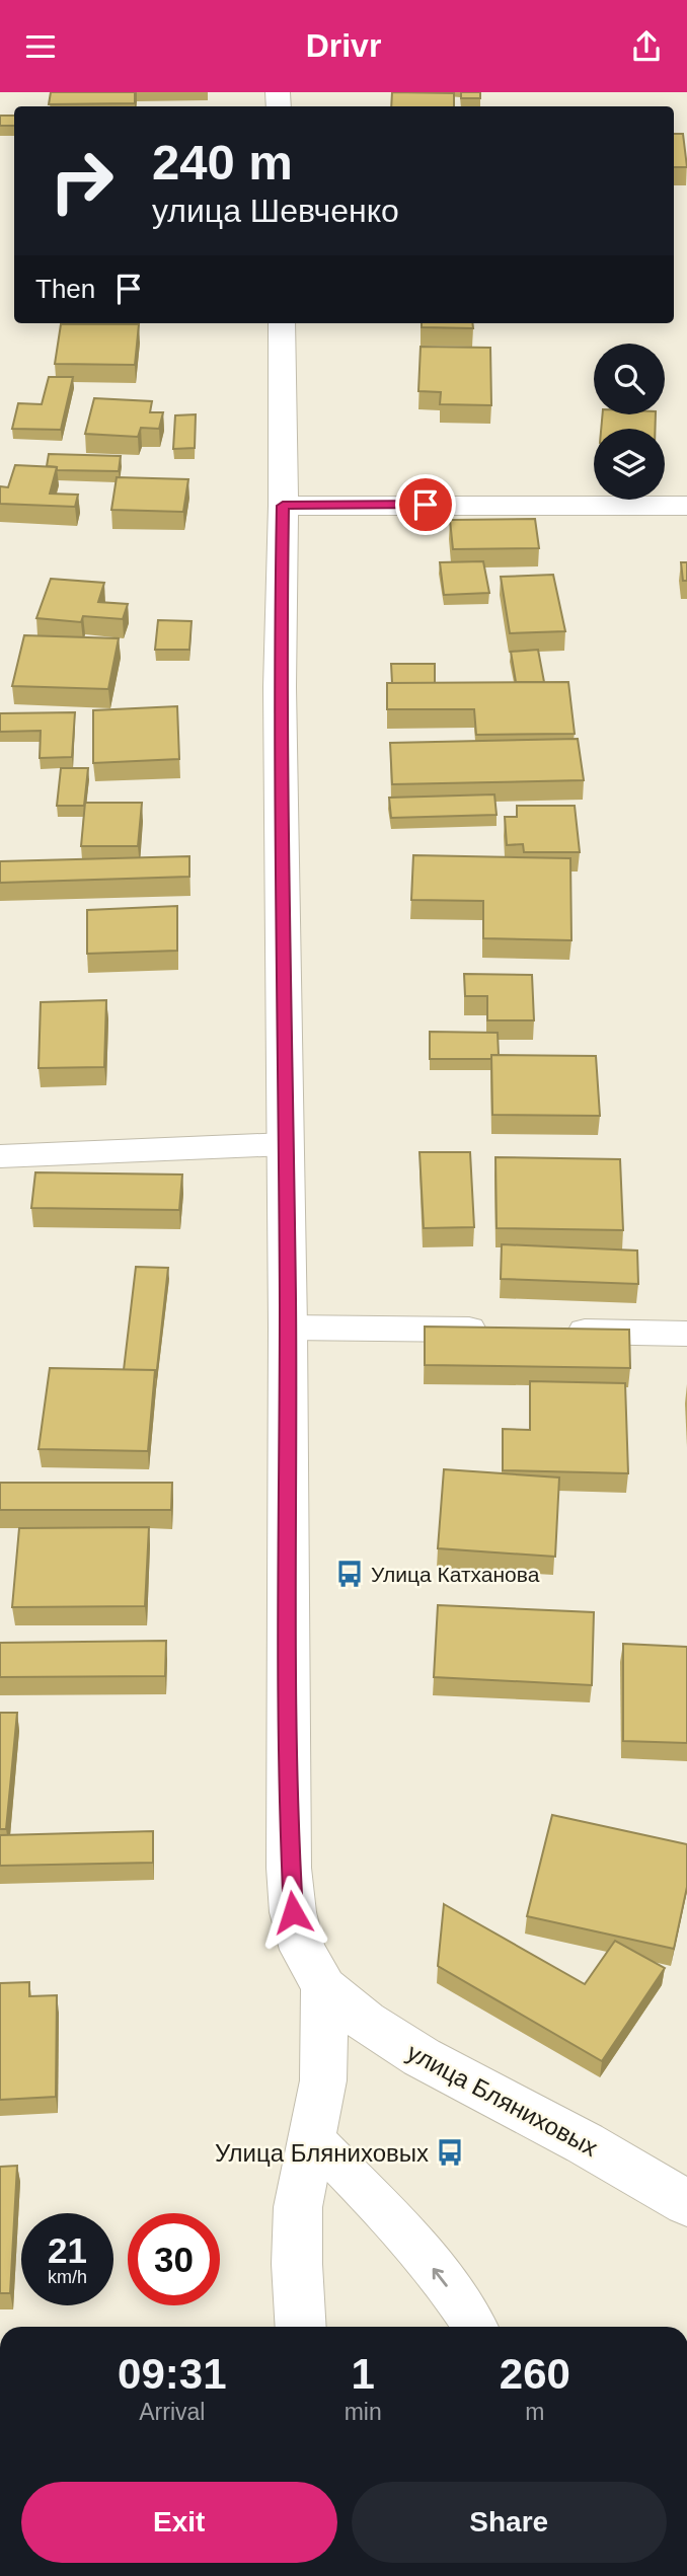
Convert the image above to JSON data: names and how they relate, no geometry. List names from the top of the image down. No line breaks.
{"streets":{"street":["улица Бляниховых"]},"places":{"bus stop":["Улица Катханова","Улица Бляниховых"]},"page":{"header":"Drivr","turn":["240 m","улица Шевченко"],"then":"Then","speed":"21 km/h","limit":"30","eta":["09:31","Arrival","1","min","260","m"],"buttons":["Exit","Share"]}}
